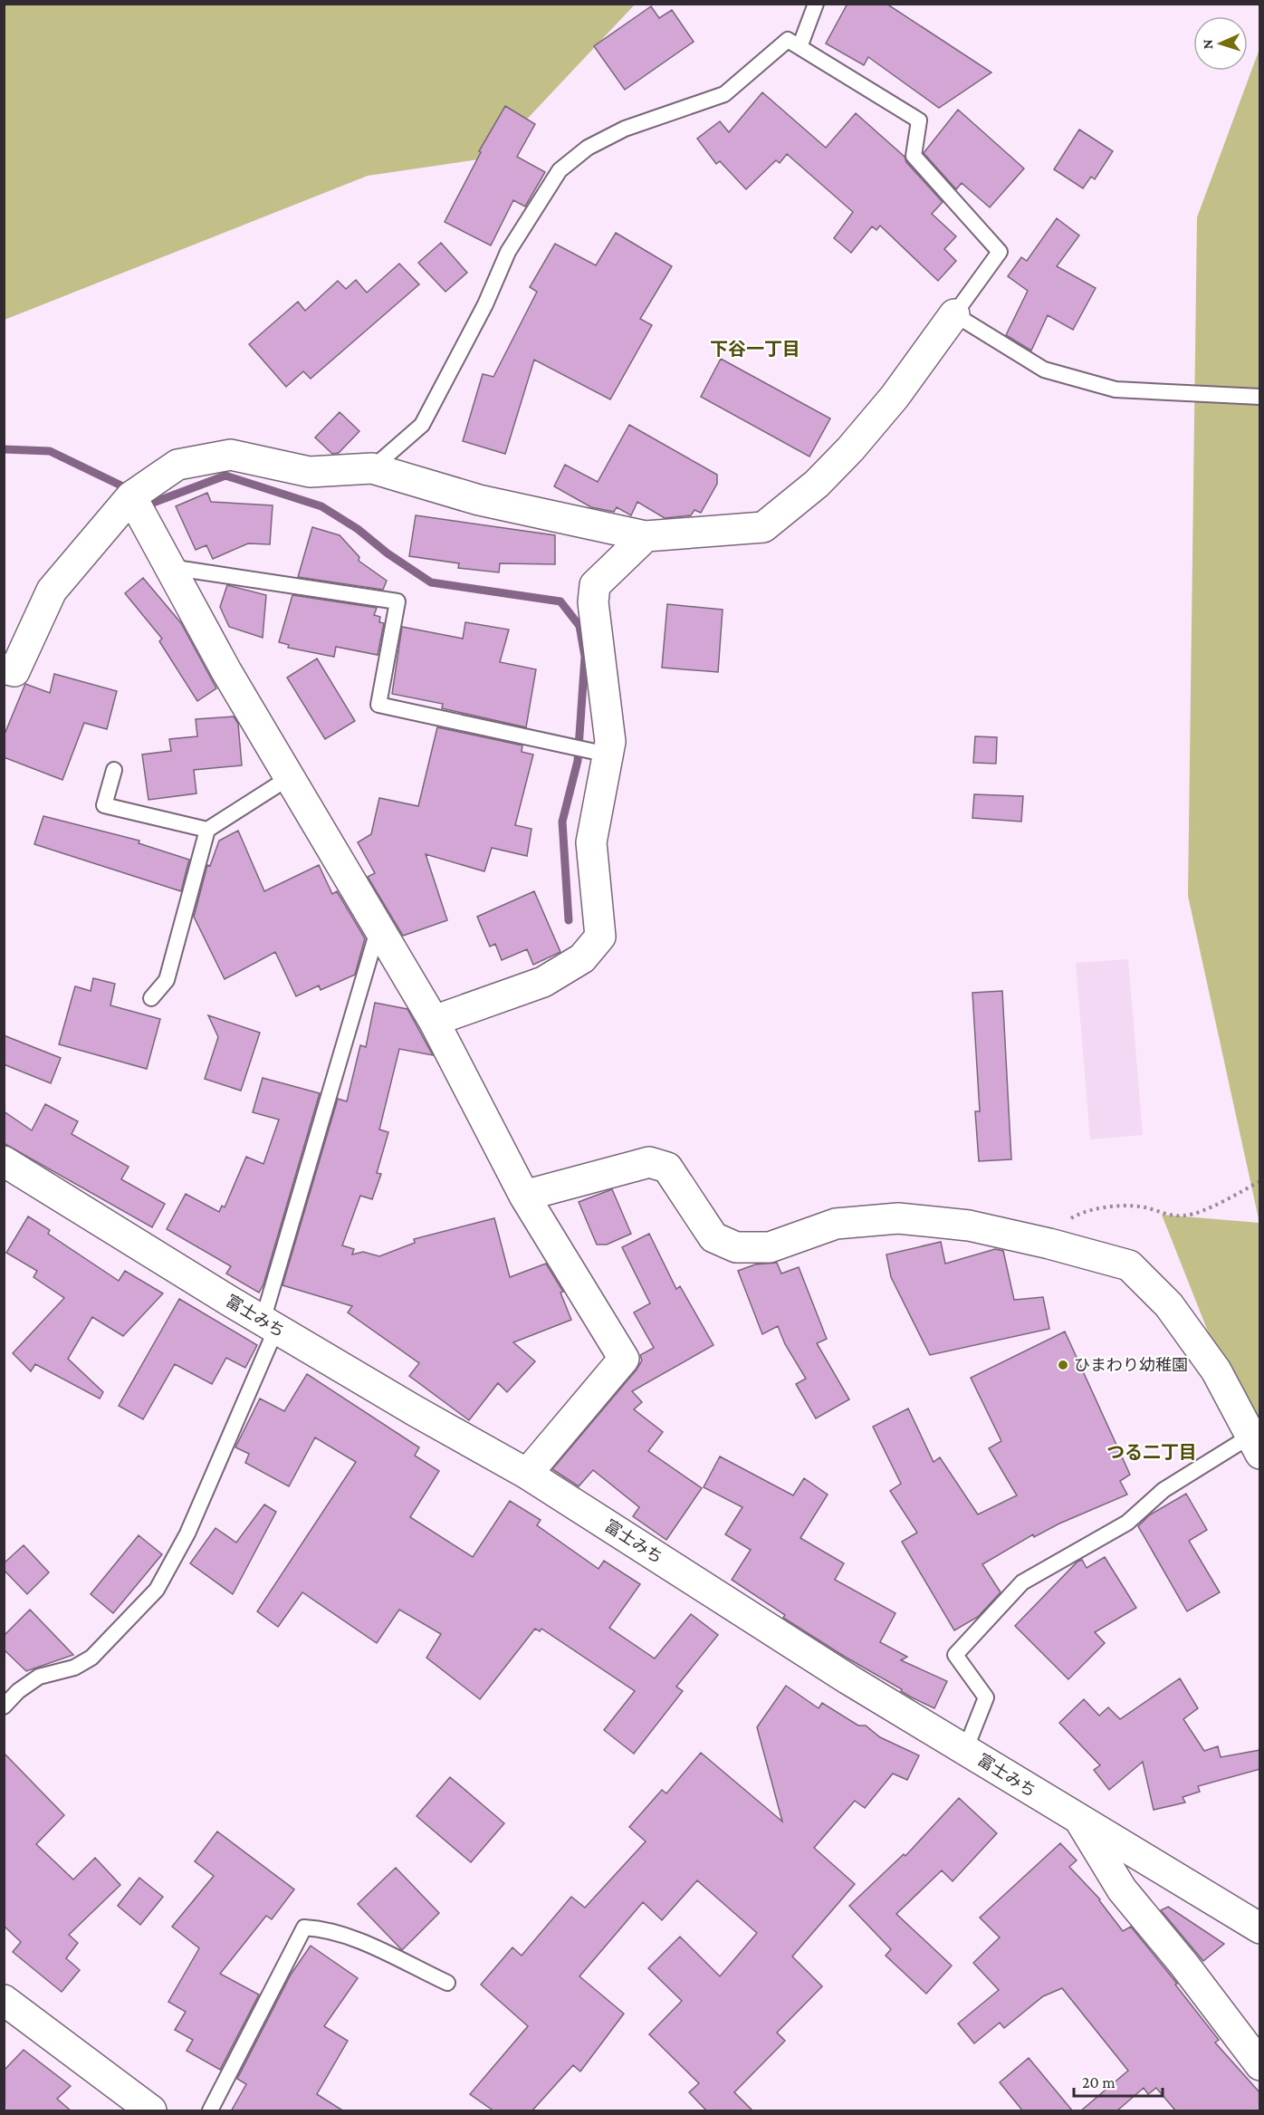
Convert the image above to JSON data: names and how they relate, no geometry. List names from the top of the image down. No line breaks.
{"streets":{"main road":["富士みち"]},"districts":["下谷一丁目","つる二丁目"],"places":["ひまわり幼稚園"],"scale_bar":"20 m","north":"left"}
